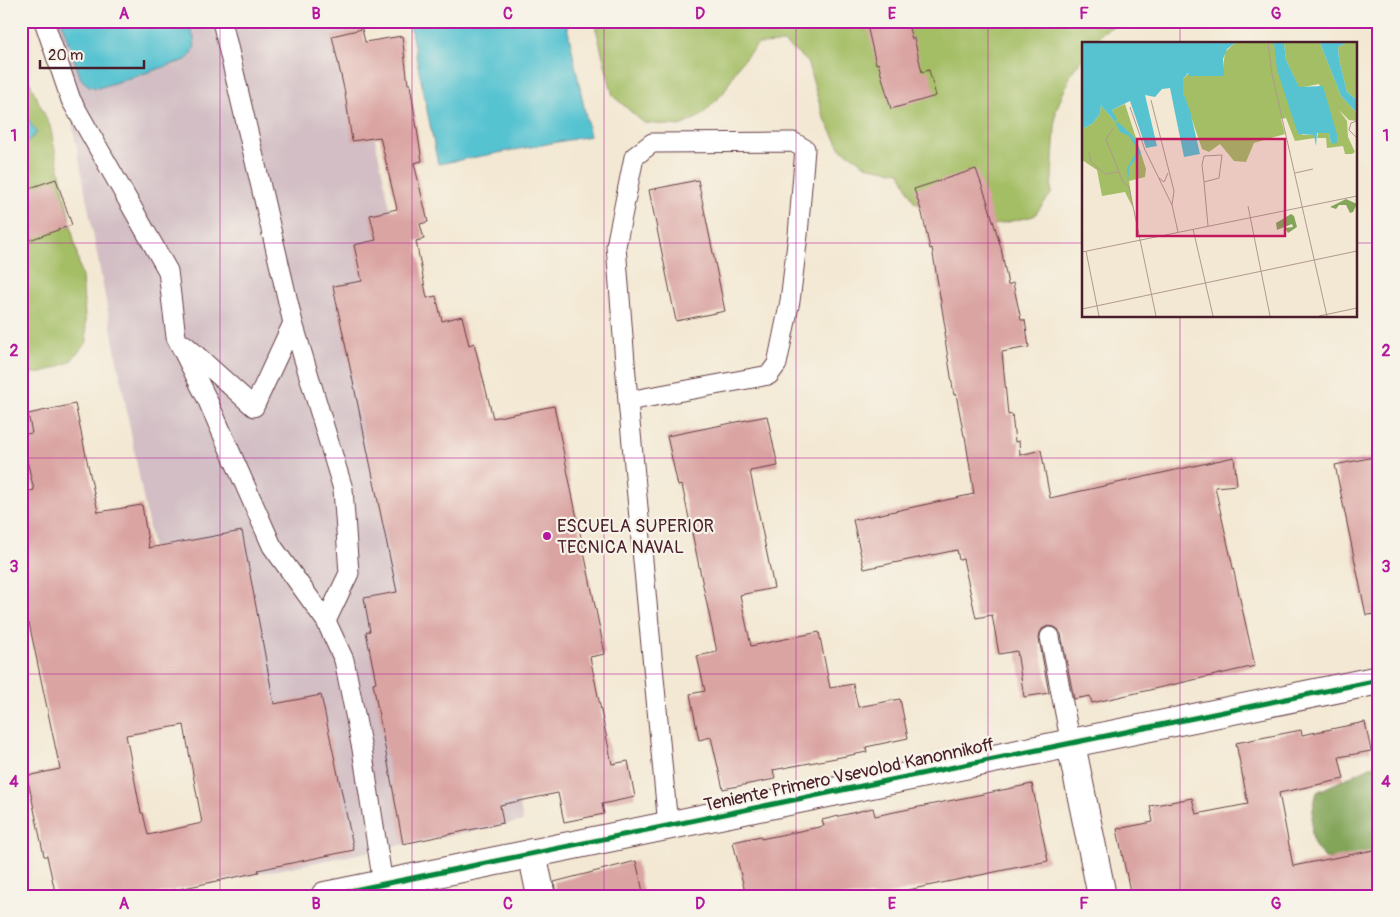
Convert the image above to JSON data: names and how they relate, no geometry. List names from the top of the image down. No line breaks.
{"streets":{"street":["Teniente Primero Vsevolod Kanonnikoff"]},"places":["ESCUELA SUPERIOR TECNICA NAVAL"],"scale_bar":"20 m","grid":{"columns":["A","B","C","D","E","F","G"],"rows":["1","2","3","4"]}}
